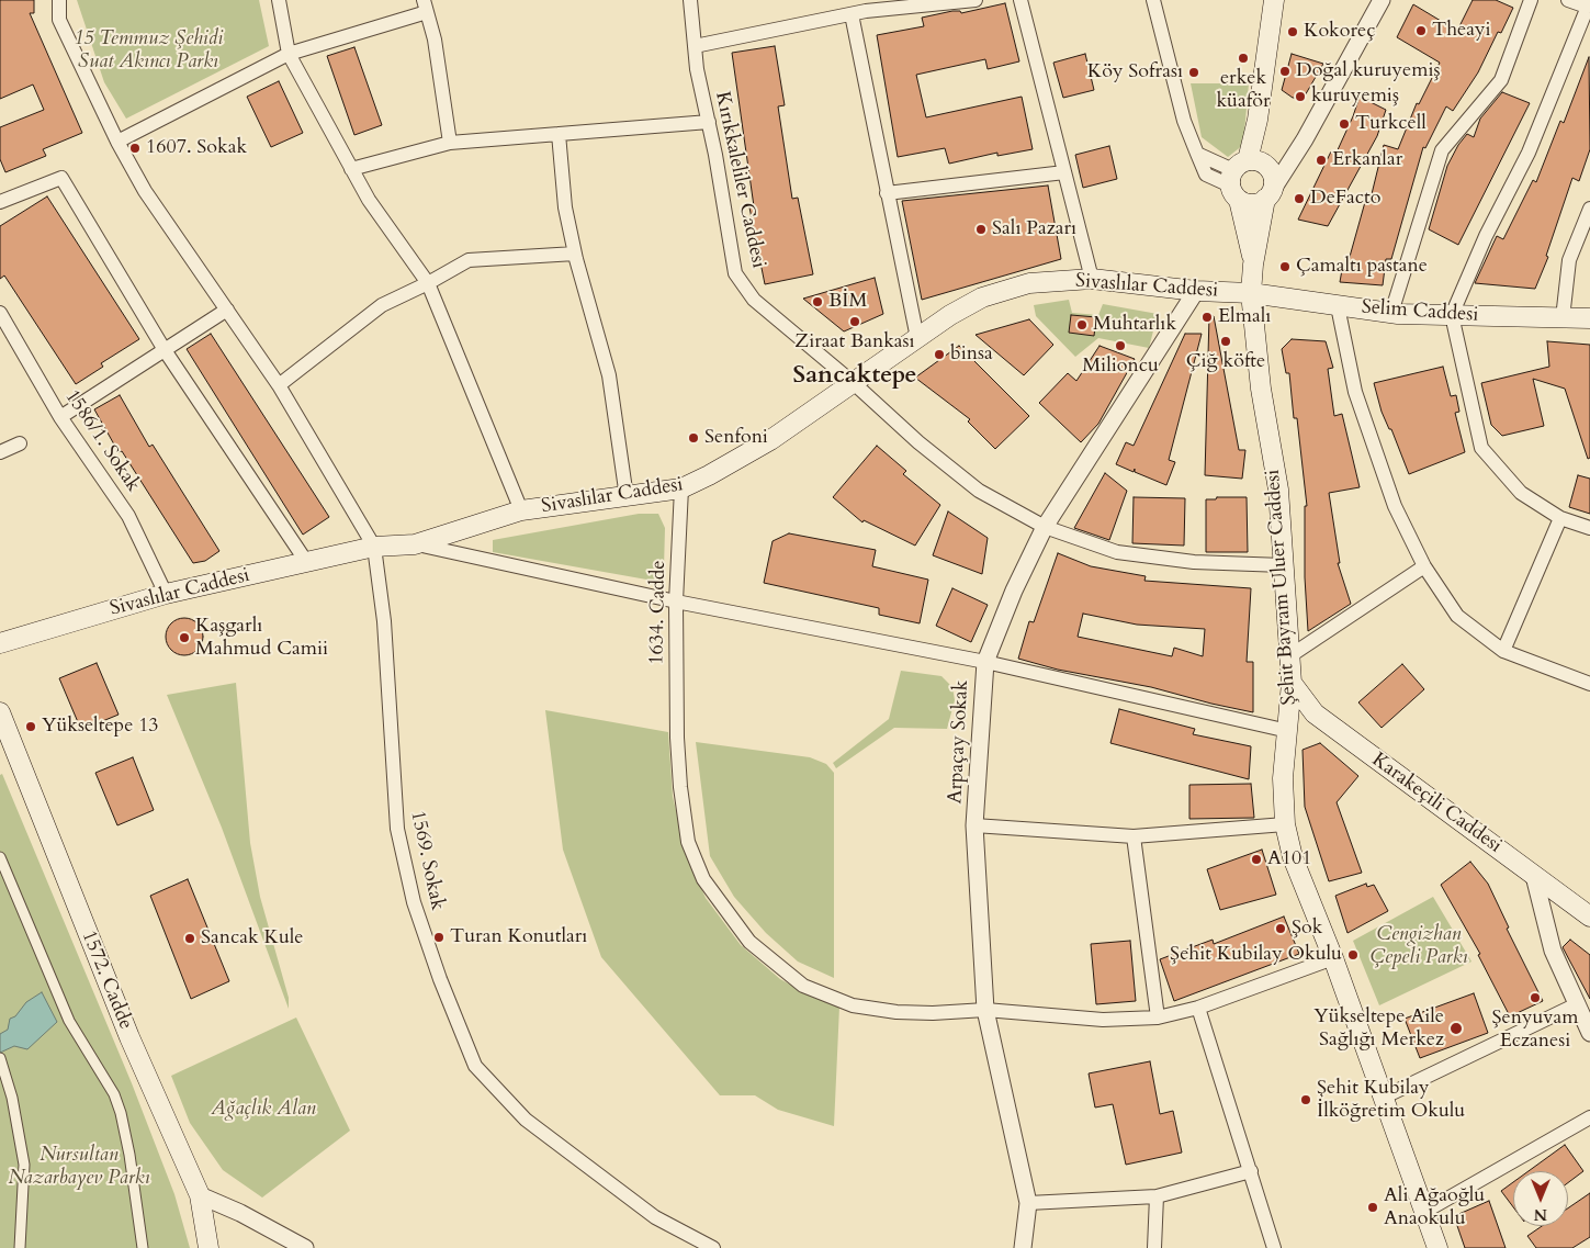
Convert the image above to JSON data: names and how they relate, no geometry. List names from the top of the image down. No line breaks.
{"streets":{"main road":["Sivaslılar Caddesi","Selim Caddesi","Şehit Bayram Uluer Caddesi","Karakeçili Caddesi","1572. Cadde"],"street":["Kırıkkaleliler Caddesi","1586/1. Sokak","1634. Cadde","Arpaçay Sokak","1569. Sokak"]},"crossings":[["Kırıkkaleliler Caddesi","Sivaslılar Caddesi"],["Kırıkkaleliler Caddesi","Şehit Bayram Uluer Caddesi"],["Kırıkkaleliler Caddesi","Arpaçay Sokak"],["Sivaslılar Caddesi","Selim Caddesi"],["Sivaslılar Caddesi","1586/1. Sokak"],["Sivaslılar Caddesi","Şehit Bayram Uluer Caddesi"],["Sivaslılar Caddesi","1634. Cadde"],["Sivaslılar Caddesi","Arpaçay Sokak"],["Sivaslılar Caddesi","1569. Sokak"],["Selim Caddesi","Şehit Bayram Uluer Caddesi"],["Şehit Bayram Uluer Caddesi","1634. Cadde"],["Şehit Bayram Uluer Caddesi","Karakeçili Caddesi"],["1634. Cadde","Arpaçay Sokak"]],"districts":["Sancaktepe"],"parks":["15 Temmuz Şehidi Suat Akıncı Parkı","Cengizhan Çepeli Parkı","Ağaçlık Alan","Nursultan Nazarbayev Parkı"],"places":["Theayi","Kokoreç","erkek küaför","Doğal kuruyemiş","Köy Sofrası","kuruyemiş","Turkcell","1607. Sokak","Erkanlar","DeFacto","Salı Pazarı","Çamaltı pastane","BİM","Elmalı","Ziraat Bankası","Muhtarlık","Çiğ köfte","Milioncu","binsa","Senfoni","Kaşgarlı Mahmud Camii","Yükseltepe 13","A101","Şok","Turan Konutları","Sancak Kule","Şehit Kubilay Okulu","Şenyuvam Eczanesi","Yükseltepe Aile Sağlığı Merkez","Şehit Kubilay İlköğretim Okulu","Ali Ağaoğlu Anaokulu"],"north":"bottom"}
